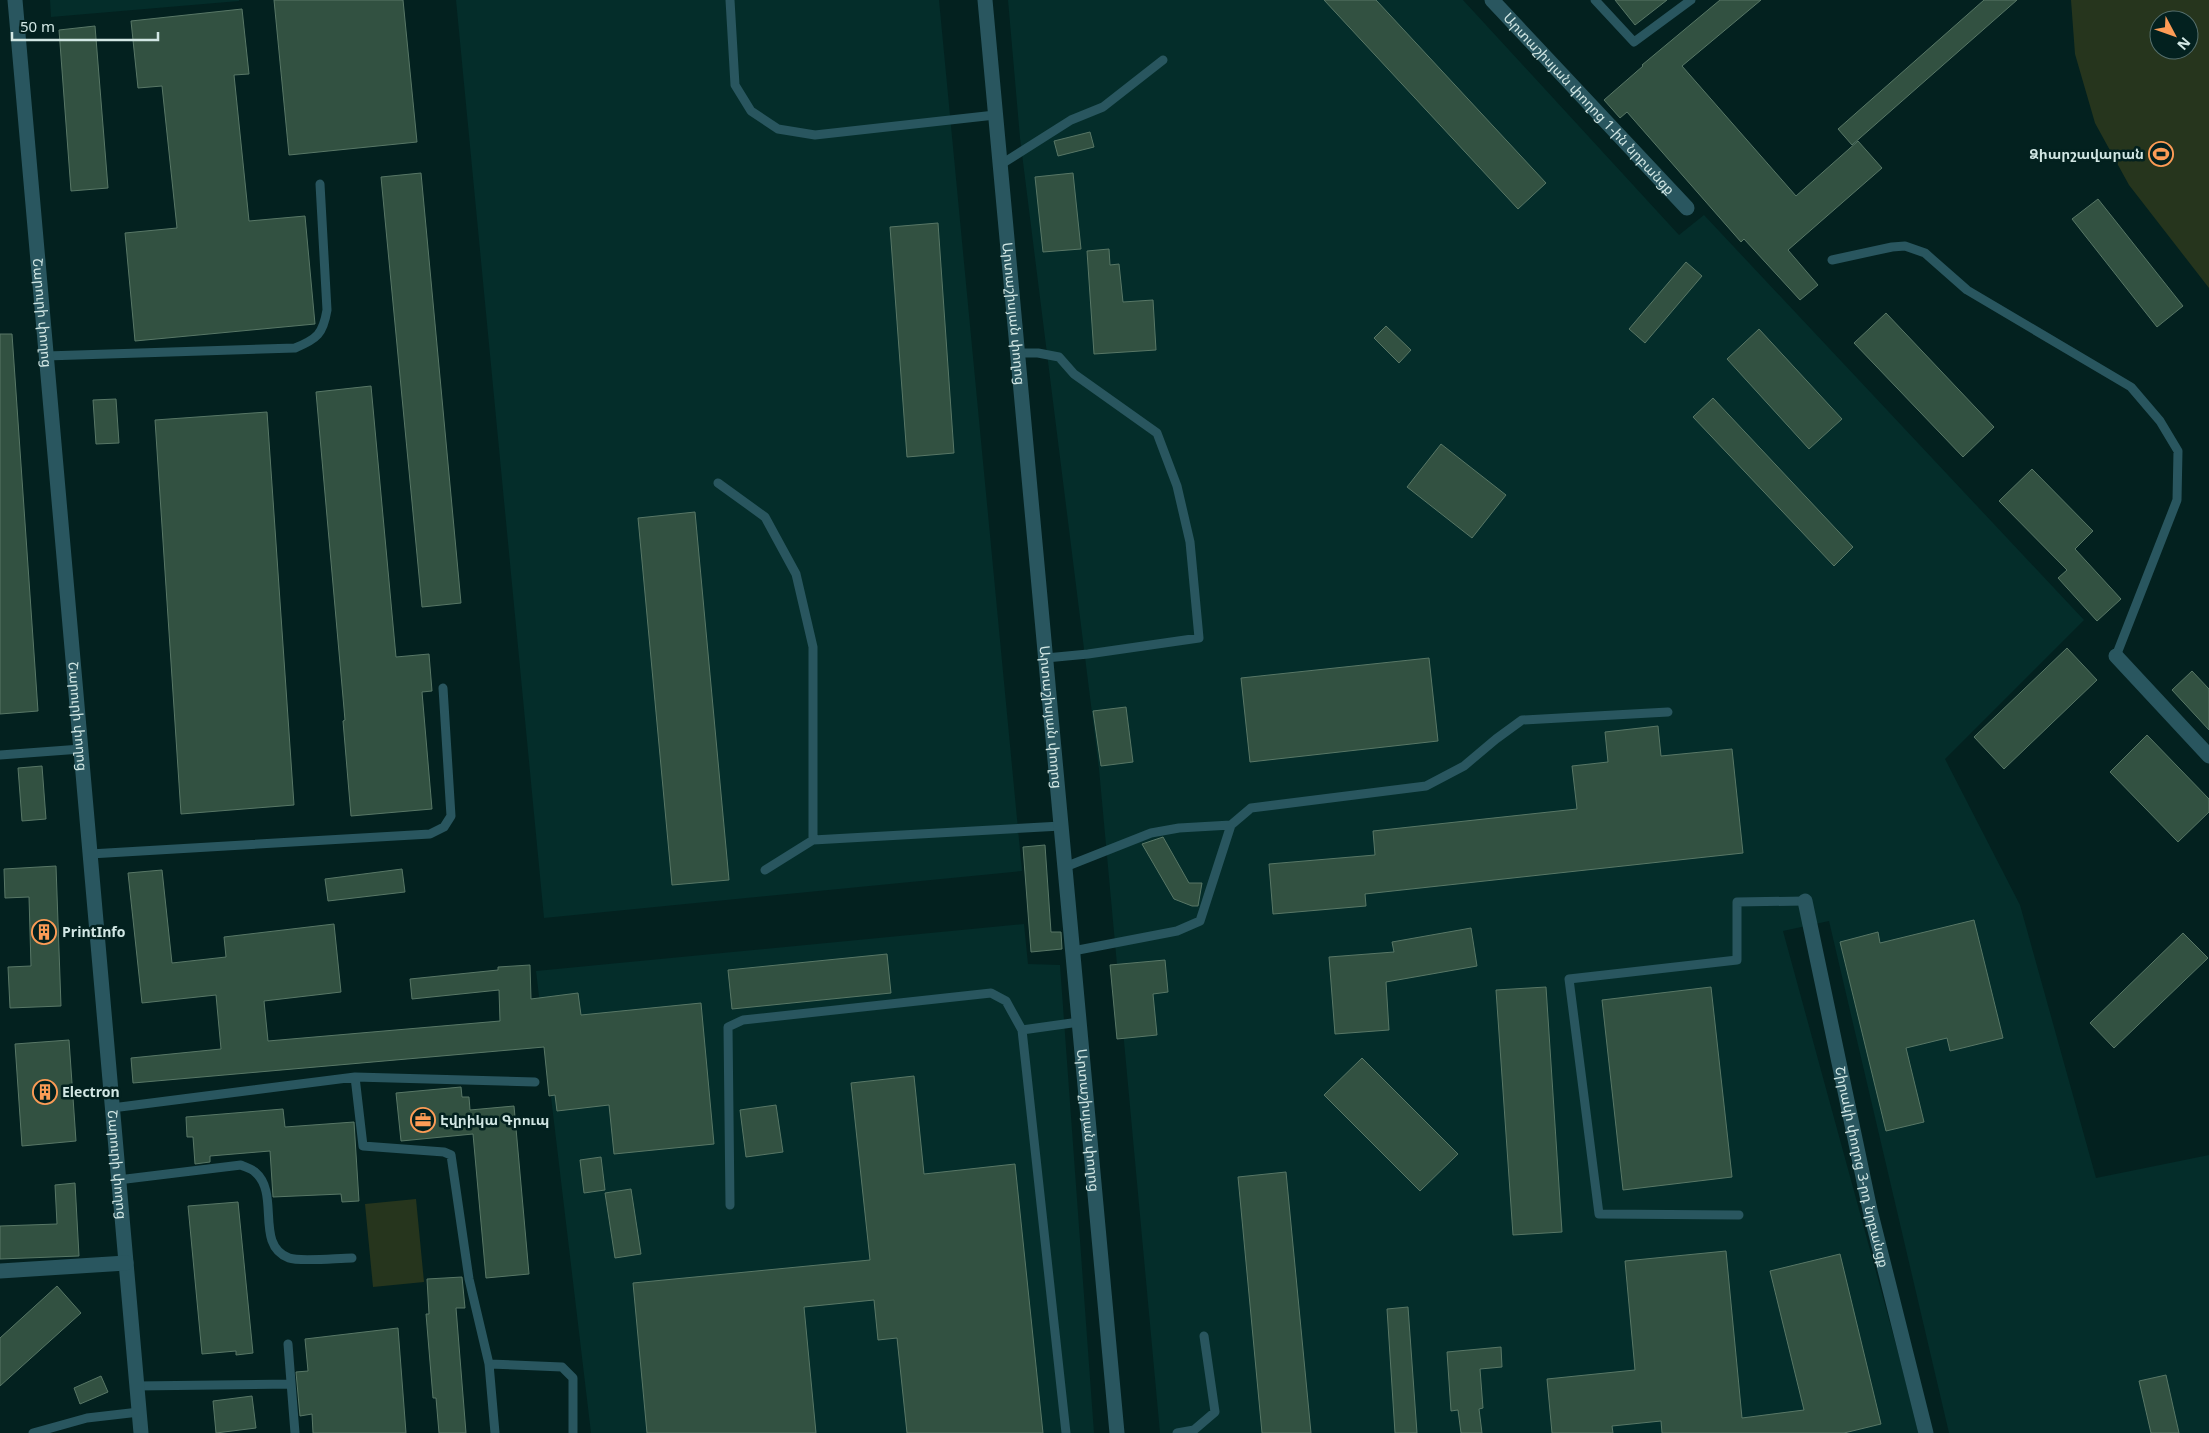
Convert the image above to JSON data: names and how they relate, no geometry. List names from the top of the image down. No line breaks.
{"streets":{"street":["Արտաշիսյան փողոց 1-ին նրբանցք","Շարուրի փողոց","Արտաշիսյան փողոց","Շիրակի փողոց 3-րդ նրբանցք"]},"places":{"sports":["Ձիարշավարան"],"building":["PrintInfo","Electron"],"office":["Էվրիկա Գրուպ"]},"scale_bar":"50 m","north":"bottom right"}
